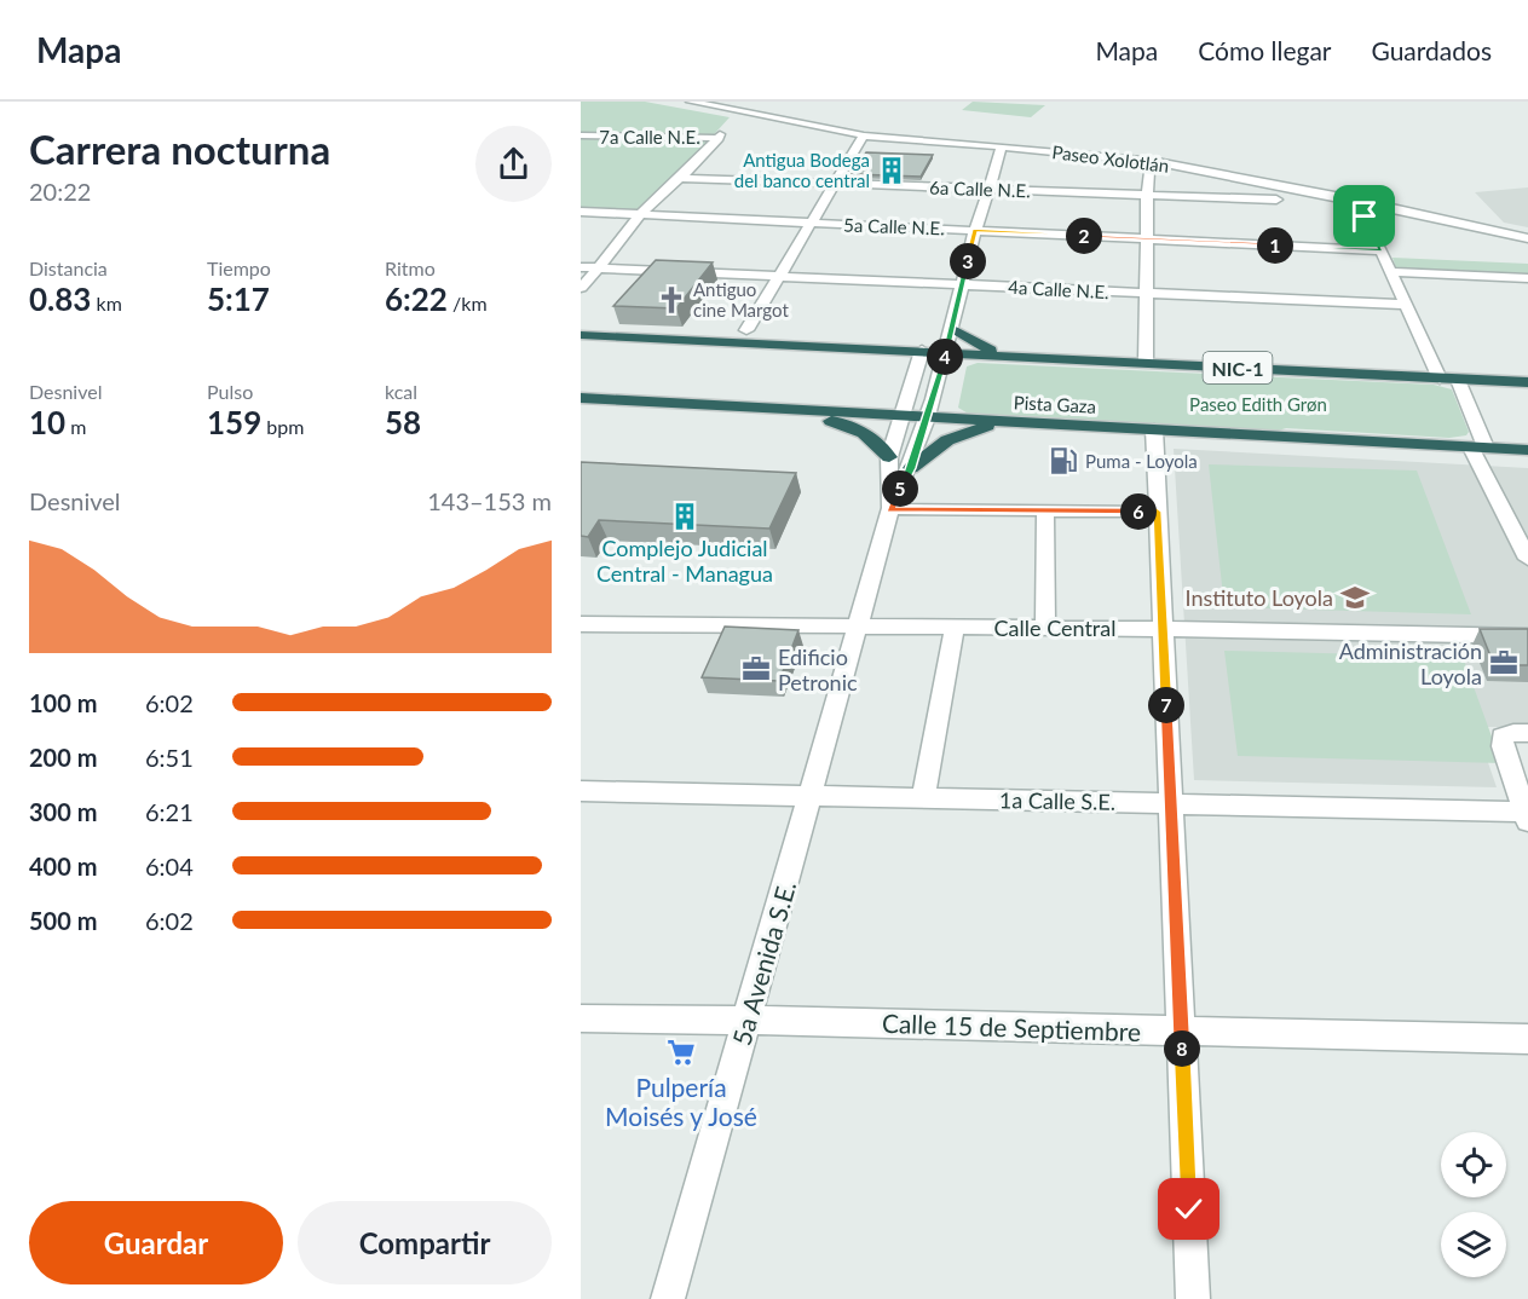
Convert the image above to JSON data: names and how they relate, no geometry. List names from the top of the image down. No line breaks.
{"streets":{"highway":["NIC-1","Pista Gaza"],"street":["7a Calle N.E.","Paseo Xolotlán","6a Calle N.E.","5a Calle N.E.","4a Calle N.E.","Calle Central","1a Calle S.E.","5a Avenida S.E.","Calle 15 de Septiembre"]},"crossings":[["7a Calle N.E.","6a Calle N.E."],["Calle Central","5a Avenida S.E."],["1a Calle S.E.","5a Avenida S.E."],["5a Avenida S.E.","Calle 15 de Septiembre"]],"parks":["Paseo Edith Grøn"],"places":{"building":["Antigua Bodega del banco central","Complejo Judicial Central - Managua"],"church":["Antiguo cine Margot"],"fuel station":["Puma - Loyola"],"school or university":["Instituto Loyola"],"office":["Administración Loyola","Edificio Petronic"],"supermarket":["Pulpería Moisés y José"]},"page":{"header":"Mapa","nav":["Mapa","Cómo llegar","Guardados"],"heading":["Carrera nocturna","20:22"],"pins":["2","1","3","4","5","6","7","8"],"stats":[["Distancia","0.83 km"],["Tiempo","5:17"],["Ritmo","6:22 /km"],["Desnivel","10 m"],["Pulso","159 bpm"],["kcal","58"]],"chart":["Desnivel","143–153 m"],"list":[{"name":"100 m","note":"6:02"},{"name":"200 m","note":"6:51"},{"name":"300 m","note":"6:21"},{"name":"400 m","note":"6:04"},{"name":"500 m","note":"6:02"}],"buttons":["Guardar","Compartir"]}}
